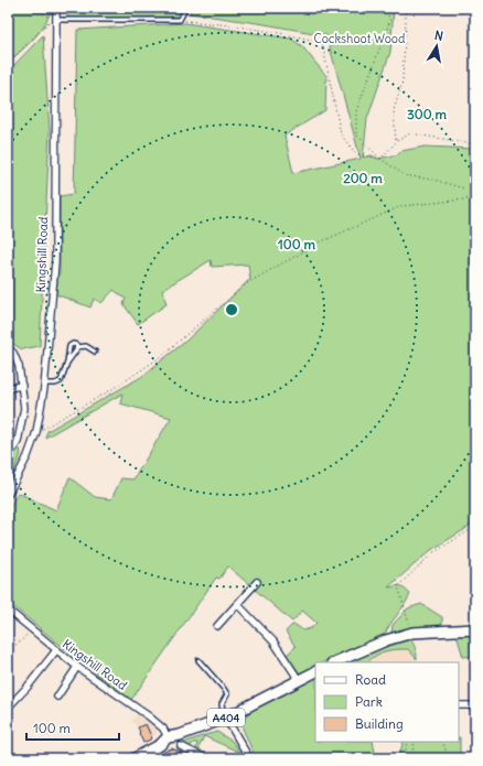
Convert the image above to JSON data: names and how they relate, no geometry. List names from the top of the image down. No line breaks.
{"streets":{"main road":["A404"],"street":["Kingshill Road"]},"crossings":[["Kingshill Road","A404"]],"parks":["Cockshoot Wood"],"legend":["Road","Park","Building"],"scale_bar":"100 m","north":"top","rings":["300 m","200 m","100 m"]}
